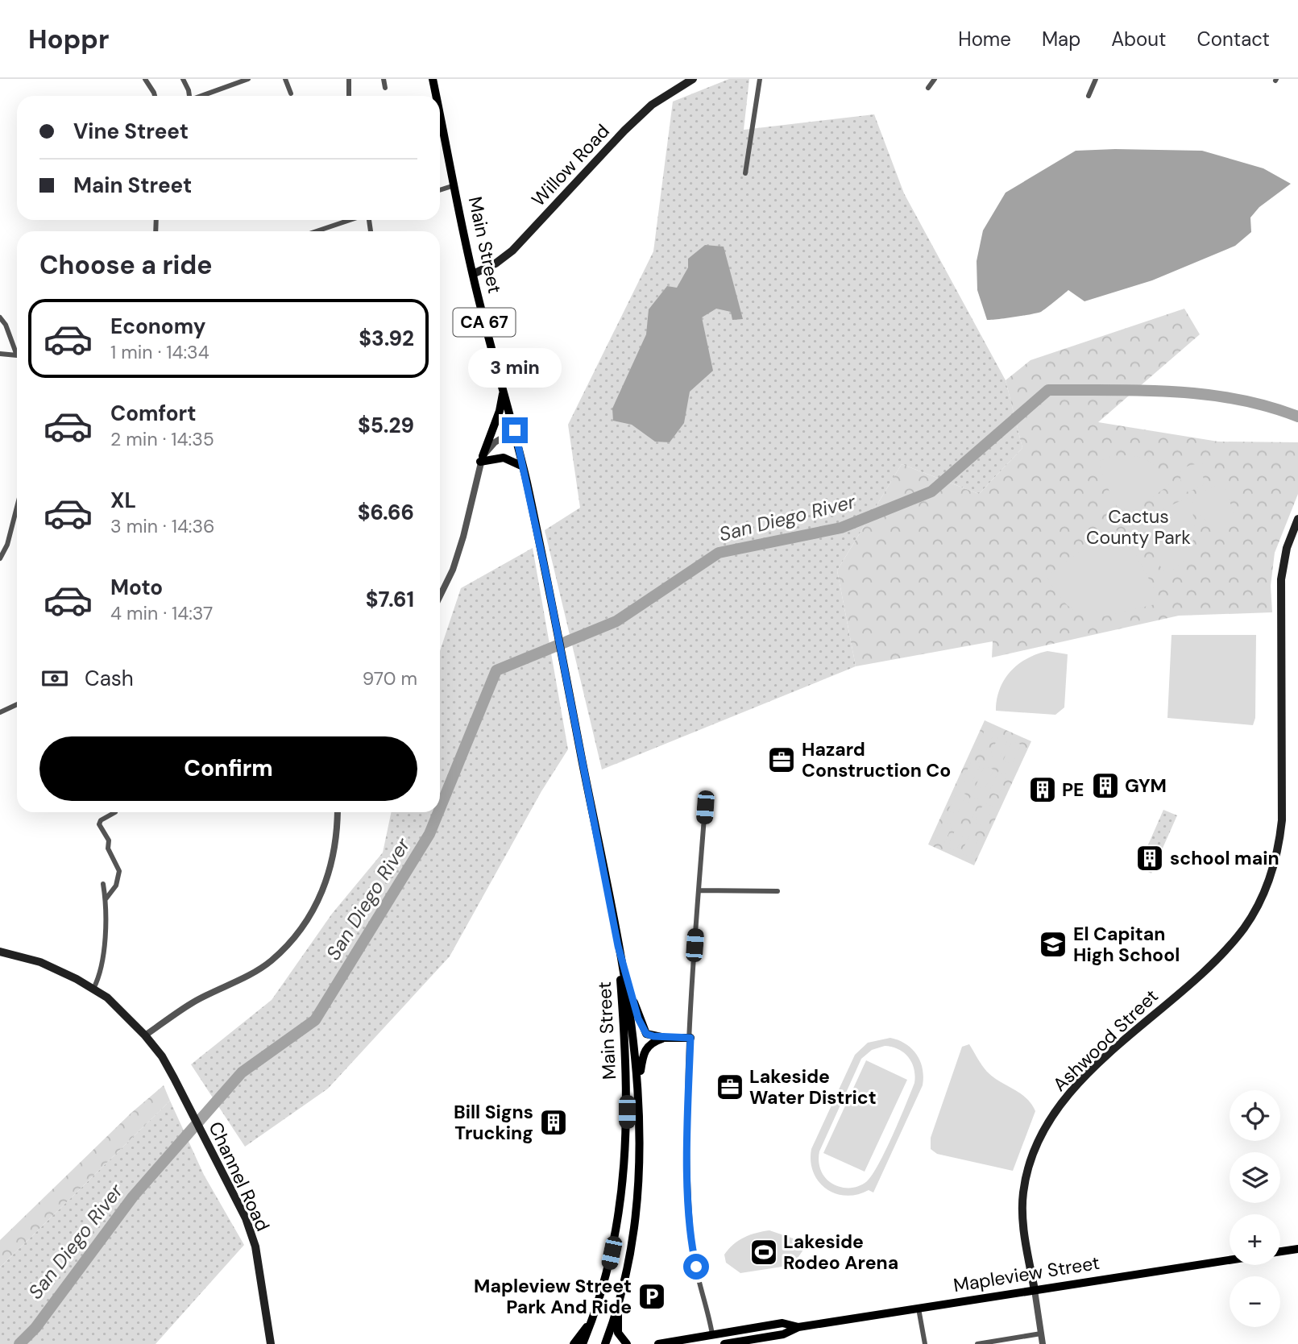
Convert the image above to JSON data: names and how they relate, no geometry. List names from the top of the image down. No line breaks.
{"streets":{"main road":["Willow Road","Main Street","CA 67","Ashwood Street","Channel Road","Mapleview Street"]},"crossings":[["Willow Road","Main Street"],["Ashwood Street","Mapleview Street"]],"water":["San Diego River"],"parks":["Cactus County Park"],"places":{"office":["Hazard Construction Co","Lakeside Water District"],"building":["GYM","PE","school main","Bill Signs Trucking"],"school or university":["El Capitan High School"],"sports":["Lakeside Rodeo Arena"],"parking":["Mapleview Street Park And Ride"]},"page":{"header":"Hoppr","nav":["Home","Map","About","Contact"],"banner":["Vine Street","Main Street"],"heading":"Choose a ride","list":[{"name":"Economy","note":"1 min · 14:34","value":"$3.92"},{"name":"Comfort","note":"2 min · 14:35","value":"$5.29"},{"name":"XL","note":"3 min · 14:36","value":"$6.66"},{"name":"Moto","note":"4 min · 14:37","value":"$7.61"}],"bubble":"3 min","pay":["Cash","970 m"],"buttons":"Confirm","map_buttons":["+","−"]}}
